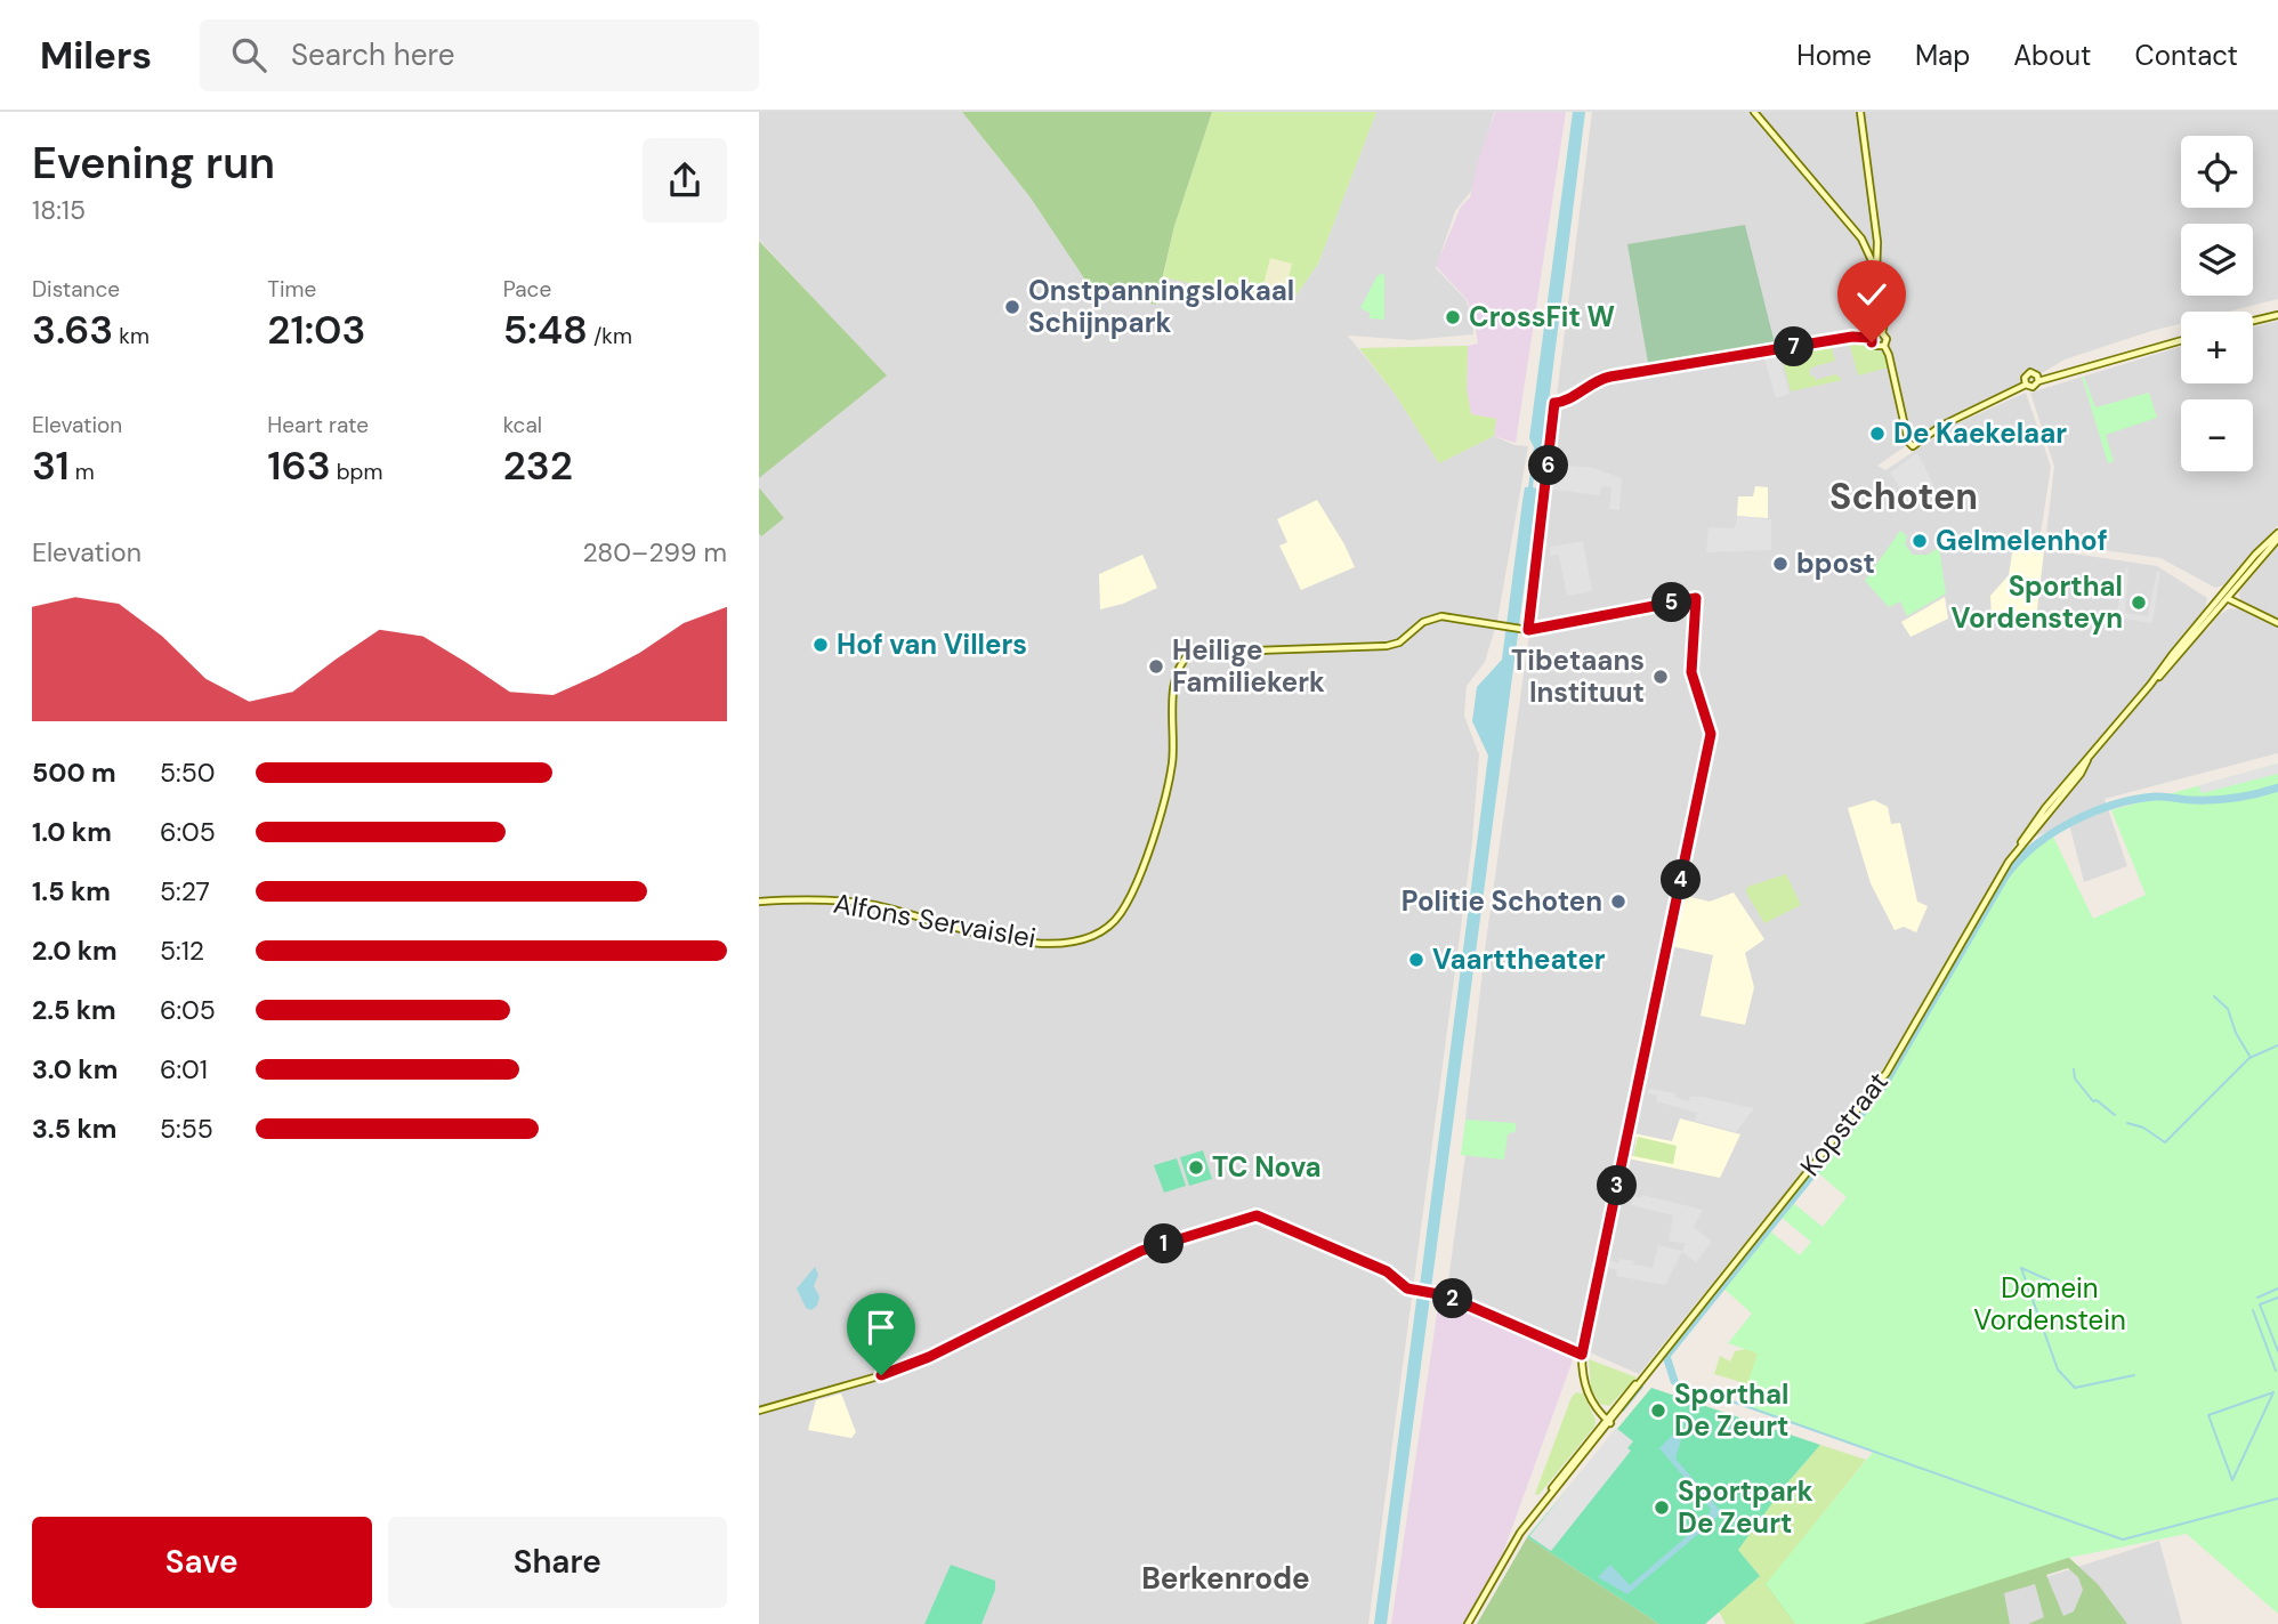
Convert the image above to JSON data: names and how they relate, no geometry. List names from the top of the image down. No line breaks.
{"streets":{"street":["Alfons Servaislei","Kopstraat"]},"districts":["Schoten","Berkenrode"],"parks":["Domein Vordenstein"],"places":["Onstpanningslokaal Schijnpark","CrossFit W","De Kaekelaar","Gelmelenhof","bpost","Sporthal Vordensteyn","Hof van Villers","Heilige Familiekerk","Tibetaans Instituut","Politie Schoten","Vaarttheater","TC Nova","Sporthal De Zeurt","Sportpark De Zeurt"],"page":{"header":"Milers","search":"Search here","nav":["Home","Map","About","Contact"],"heading":["Evening run","18:15"],"map_buttons":["+","−"],"stats":[["Distance","3.63 km"],["Time","21:03"],["Pace","5:48 /km"],["Elevation","31 m"],["Heart rate","163 bpm"],["kcal","232"]],"pins":["7","6","5","4","3","1","2"],"chart":["Elevation","280–299 m"],"list":[{"name":"500 m","note":"5:50"},{"name":"1.0 km","note":"6:05"},{"name":"1.5 km","note":"5:27"},{"name":"2.0 km","note":"5:12"},{"name":"2.5 km","note":"6:05"},{"name":"3.0 km","note":"6:01"},{"name":"3.5 km","note":"5:55"}],"buttons":["Save","Share"]}}
